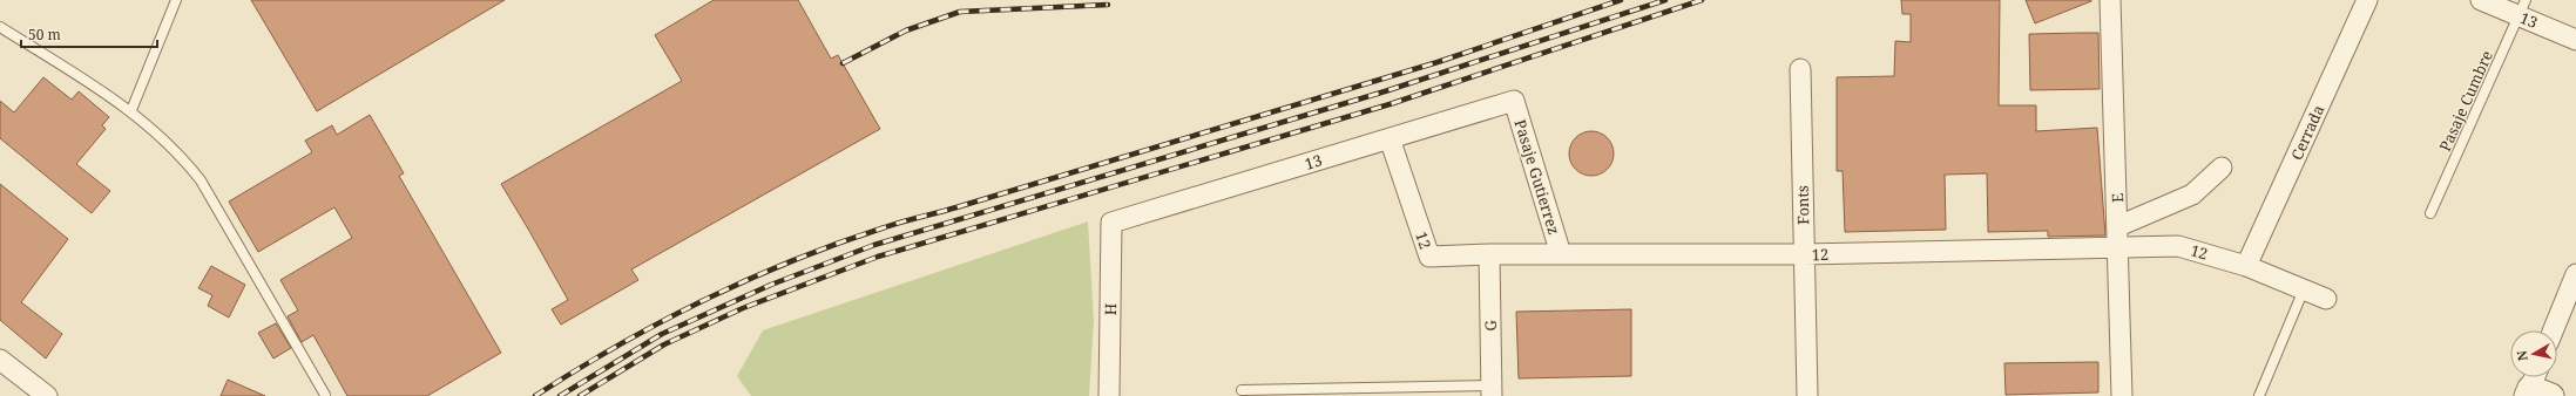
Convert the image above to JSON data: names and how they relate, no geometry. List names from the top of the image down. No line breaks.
{"streets":{"street":["13","Cerrada","Pasaje Gutierrez","E","Fonts","12","H","G"],"lane":["Pasaje Cumbre"]},"crossings":[["13","Pasaje Cumbre"],["13","Pasaje Gutierrez"],["13","12"],["13","H"],["Cerrada","12"],["Pasaje Gutierrez","12"],["E","12"],["Fonts","12"],["12","G"]],"scale_bar":"50 m","north":"left"}
